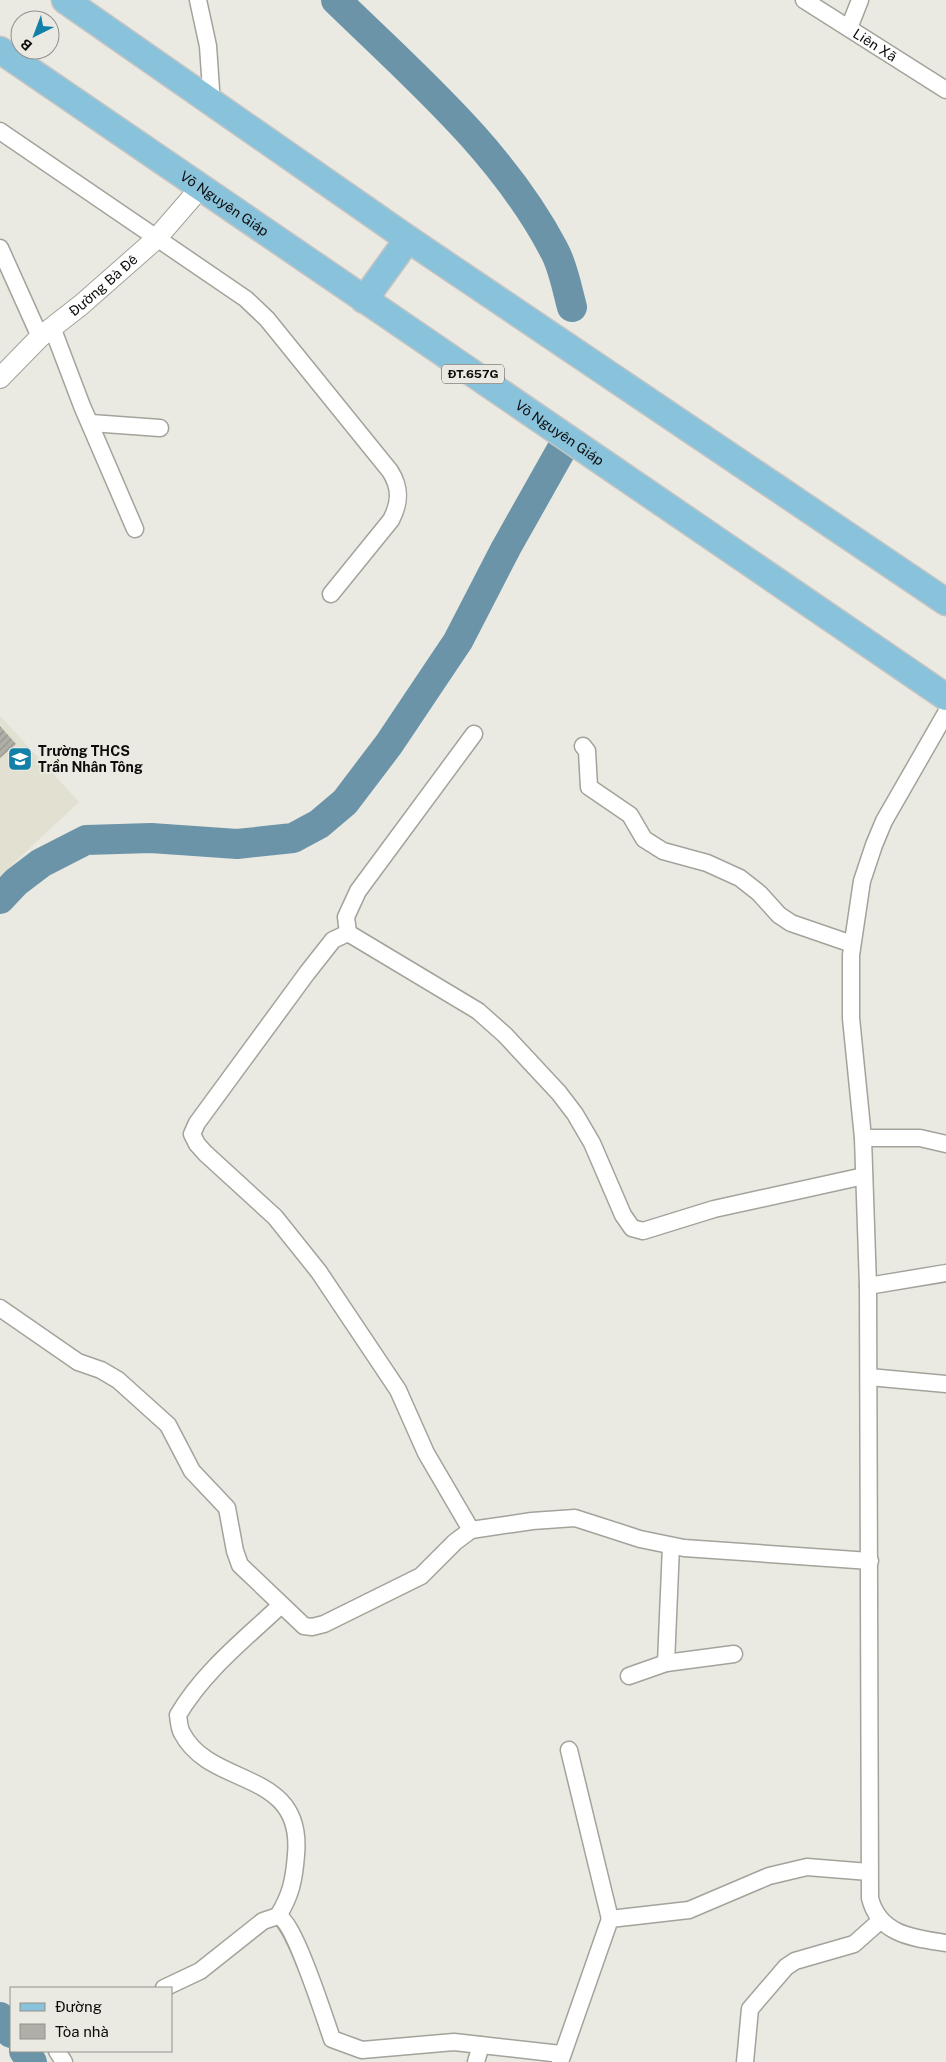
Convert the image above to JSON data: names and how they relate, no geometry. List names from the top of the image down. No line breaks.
{"streets":{"main road":["Võ Nguyên Giáp","ĐT.657G"],"street":["Liên Xã","Đường Bà Đê"]},"crossings":[["Võ Nguyên Giáp","Đường Bà Đê"]],"places":{"school or university":["Trường THCS Trần Nhân Tông"]},"legend":["Đường","Tòa nhà"],"north":"bottom left"}
